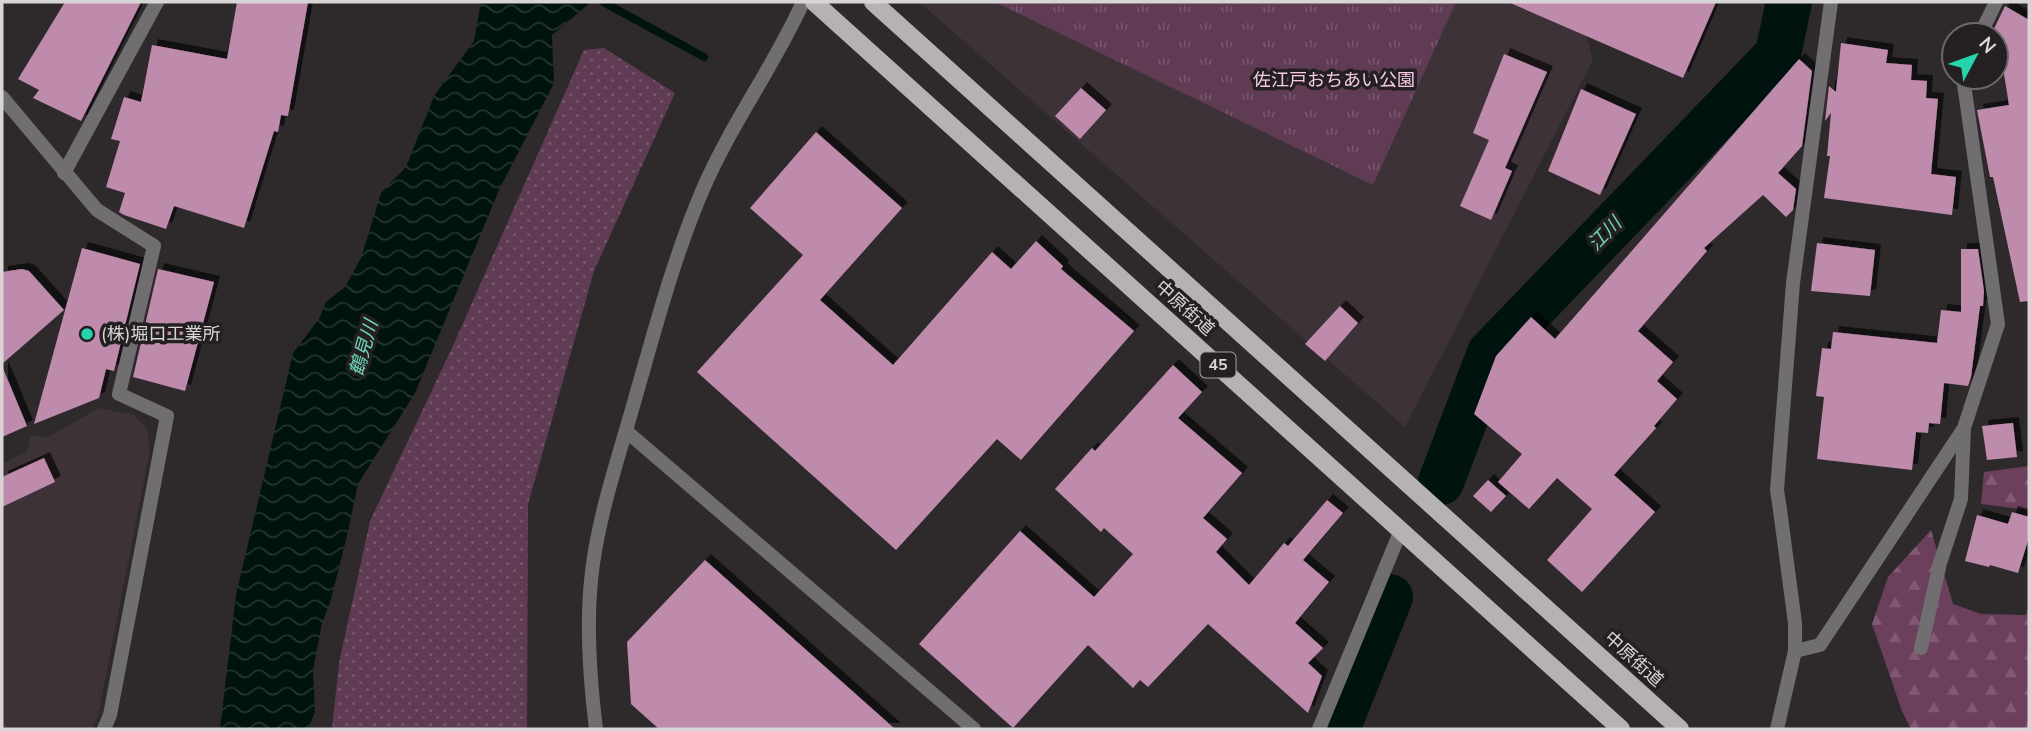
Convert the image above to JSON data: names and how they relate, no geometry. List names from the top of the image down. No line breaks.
{"streets":{"main road":["中原街道","45"]},"water":["江川","鶴見川"],"parks":["佐江戸おちあい公園"],"places":["(株)堀口工業所"],"north":"top right"}
